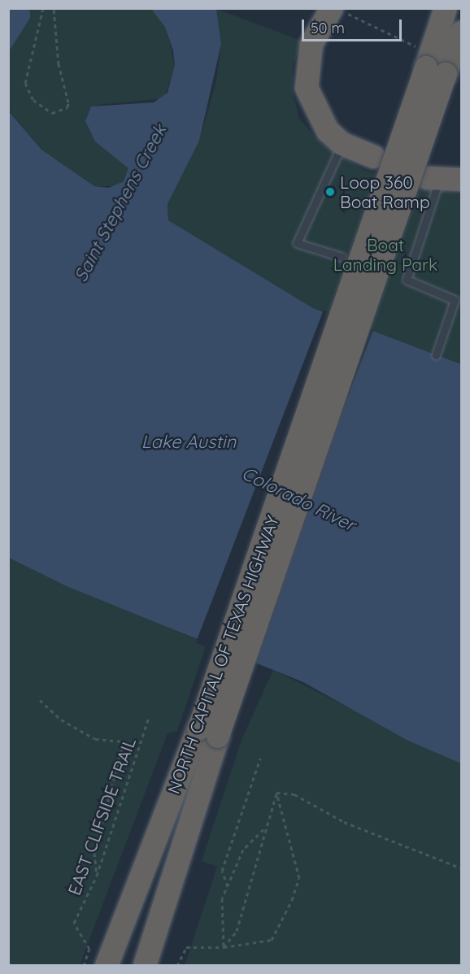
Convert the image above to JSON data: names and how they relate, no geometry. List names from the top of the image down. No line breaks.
{"streets":{"highway":["NORTH CAPITAL OF TEXAS HIGHWAY"],"path":["EAST CLIFSIDE TRAIL"]},"water":["Saint Stephens Creek","Lake Austin","Colorado River"],"parks":["Boat Landing Park"],"places":["Loop 360 Boat Ramp"],"scale_bar":"50 m"}
